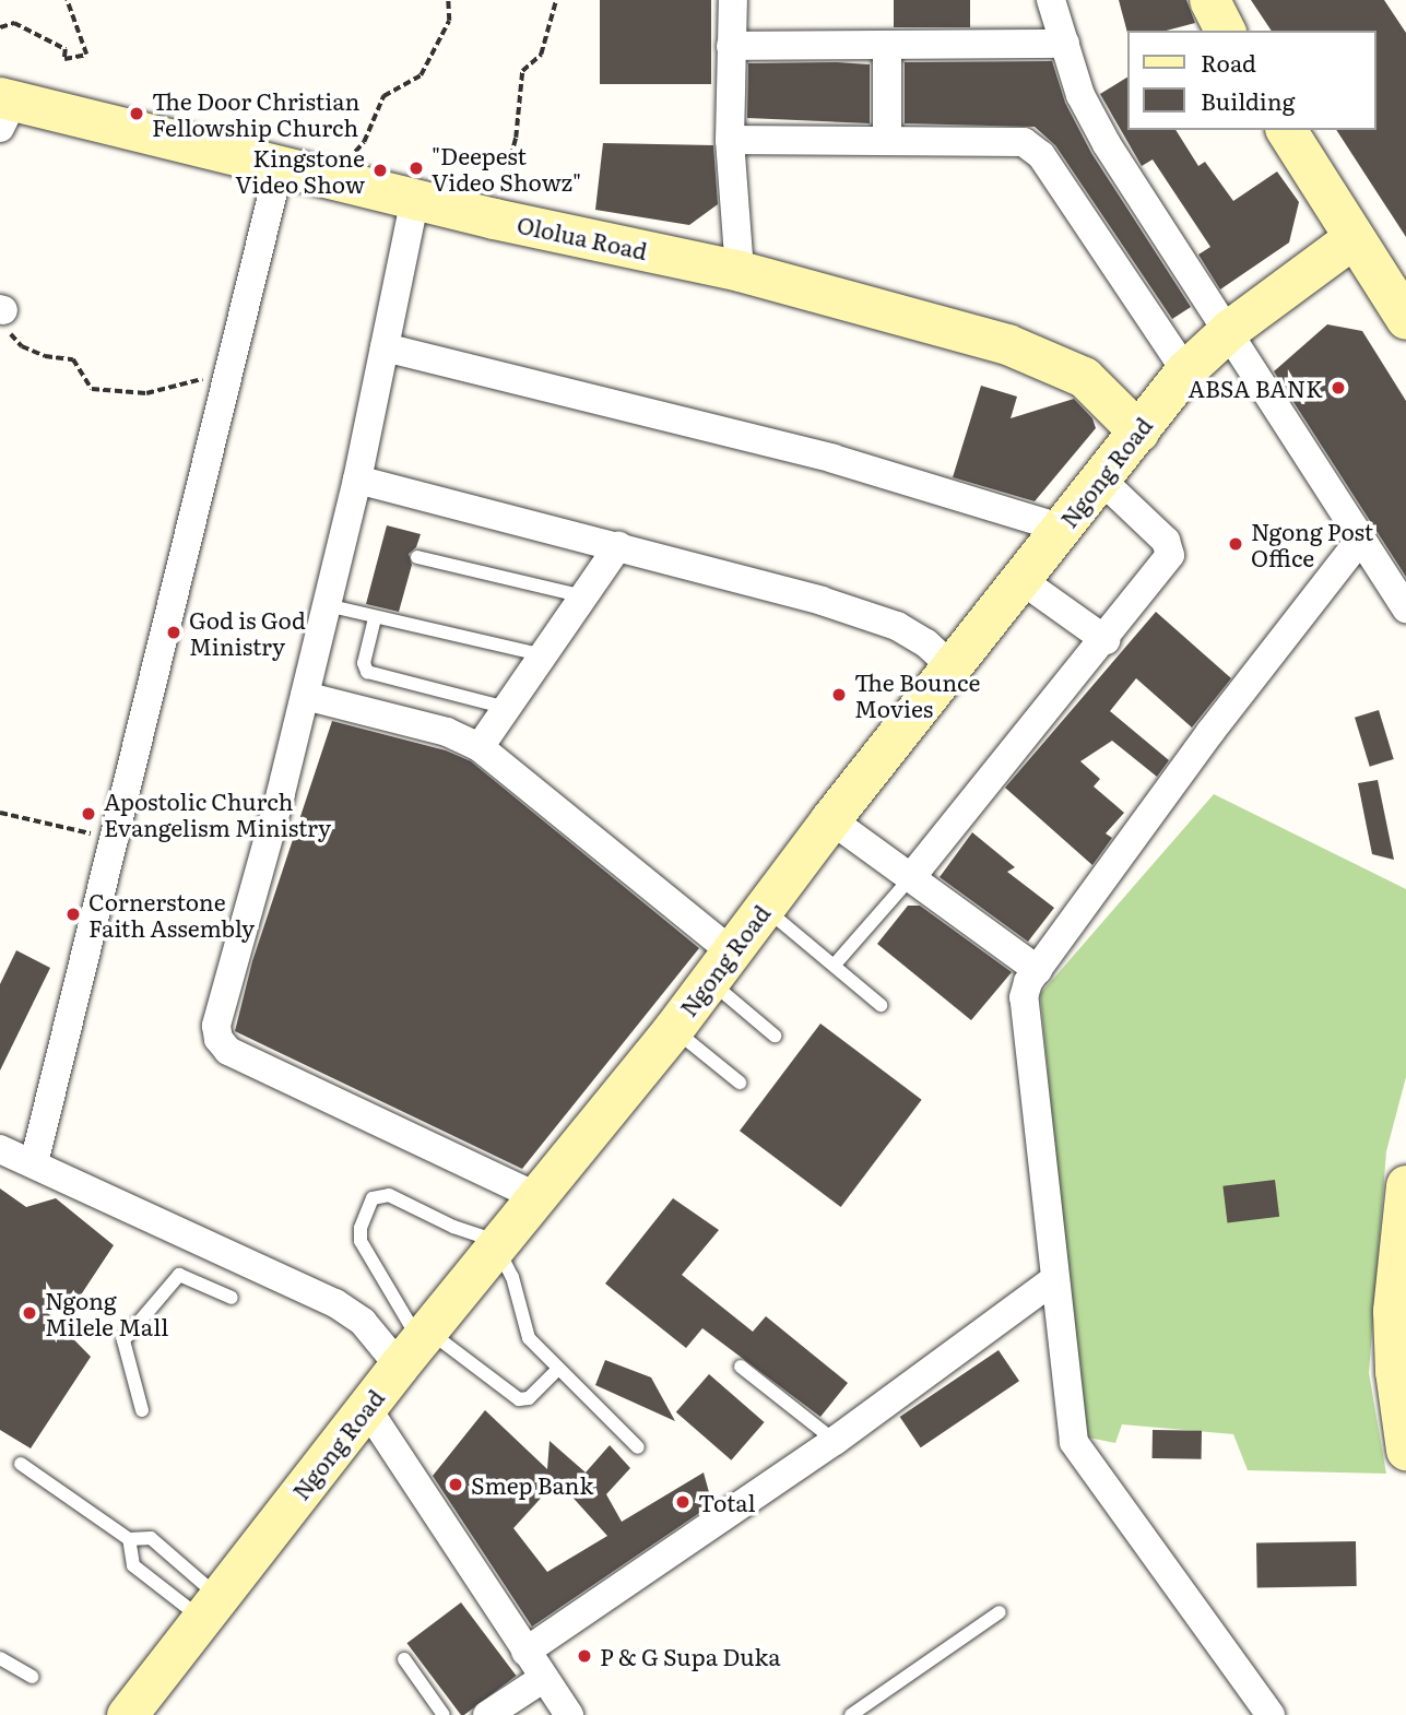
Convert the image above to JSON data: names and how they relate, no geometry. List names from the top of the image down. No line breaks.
{"streets":{"main road":["Ololua Road","Ngong Road"]},"crossings":[["Ololua Road","Ngong Road"]],"places":["The Door Christian Fellowship Church","\"Deepest Video Showz\"","Kingstone Video Show","ABSA BANK","Ngong Post Office","God is God Ministry","The Bounce Movies","Apostolic Church Evangelism Ministry","Cornerstone Faith Assembly","Ngong Milele Mall","Smep Bank","Total","P & G Supa Duka"],"legend":["Road","Building"]}
